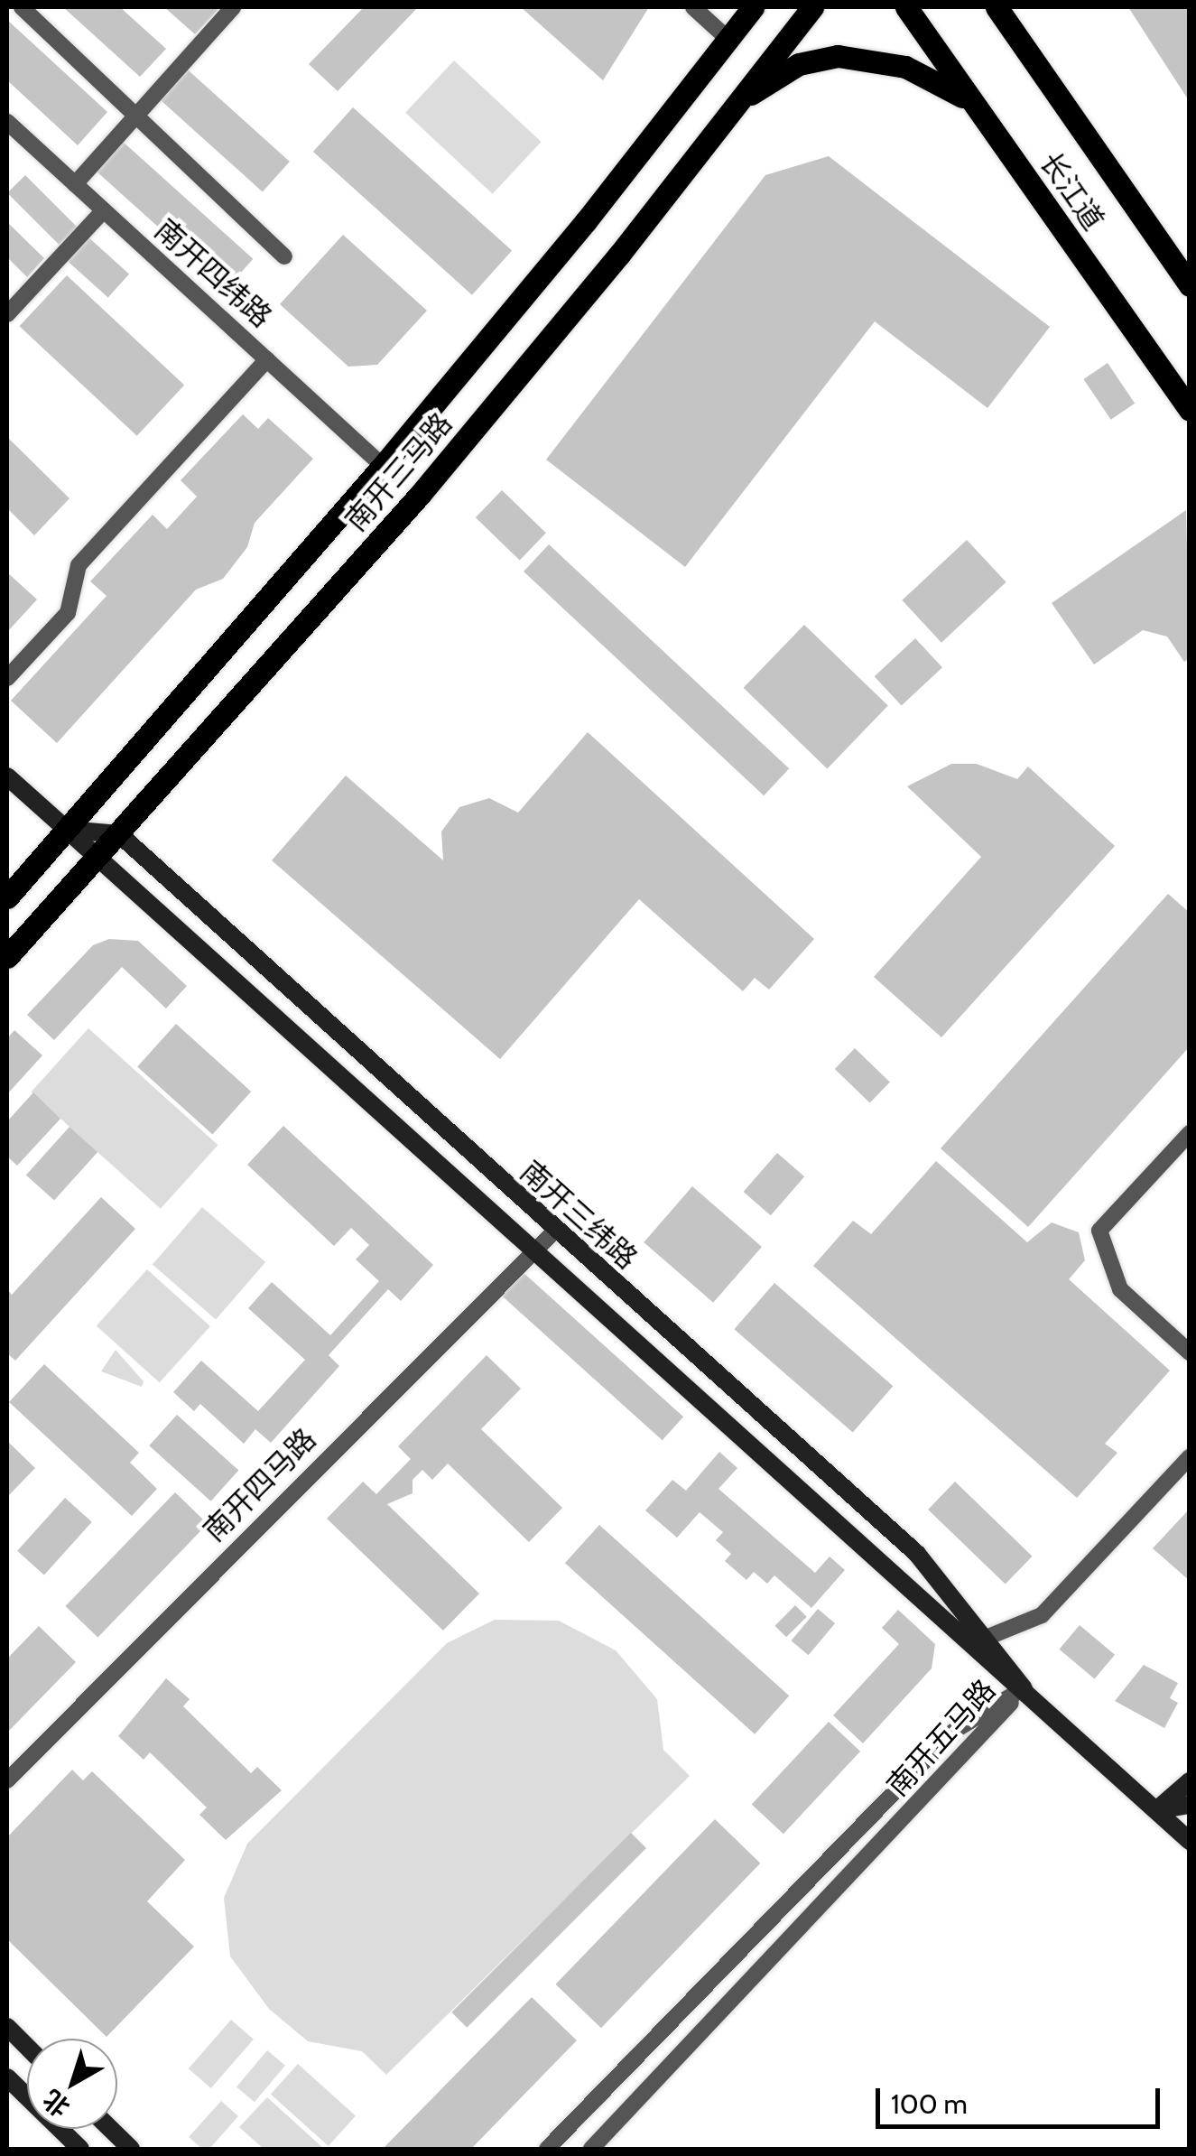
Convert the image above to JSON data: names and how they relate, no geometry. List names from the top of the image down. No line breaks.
{"streets":{"main road":["长江道","南开三马路"],"street":["南开四纬路","南开三纬路","南开四马路","南开五马路"]},"crossings":[["南开四纬路","南开三马路"],["南开三马路","南开三纬路"],["南开三纬路","南开四马路"],["南开三纬路","南开五马路"]],"scale_bar":"100 m","north":"bottom left"}
